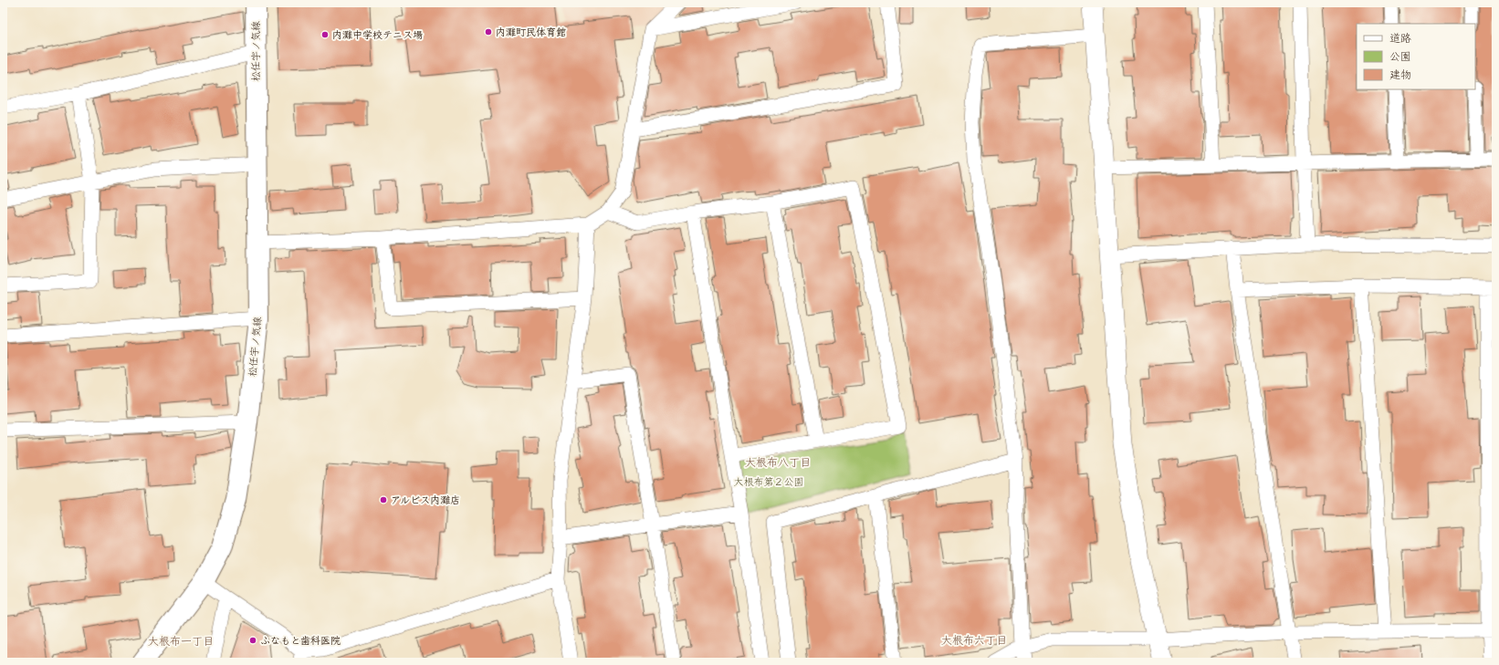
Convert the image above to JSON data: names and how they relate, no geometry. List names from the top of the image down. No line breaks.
{"streets":{"main road":["松任宇ノ気線"]},"districts":["大根布八丁目","大根布六丁目","大根布一丁目"],"parks":["大根布第２公園"],"places":["内灘町民体育館","内灘中学校テニス場","アルビス内灘店","ふなもと歯科医院"],"legend":["道路","公園","建物"]}
